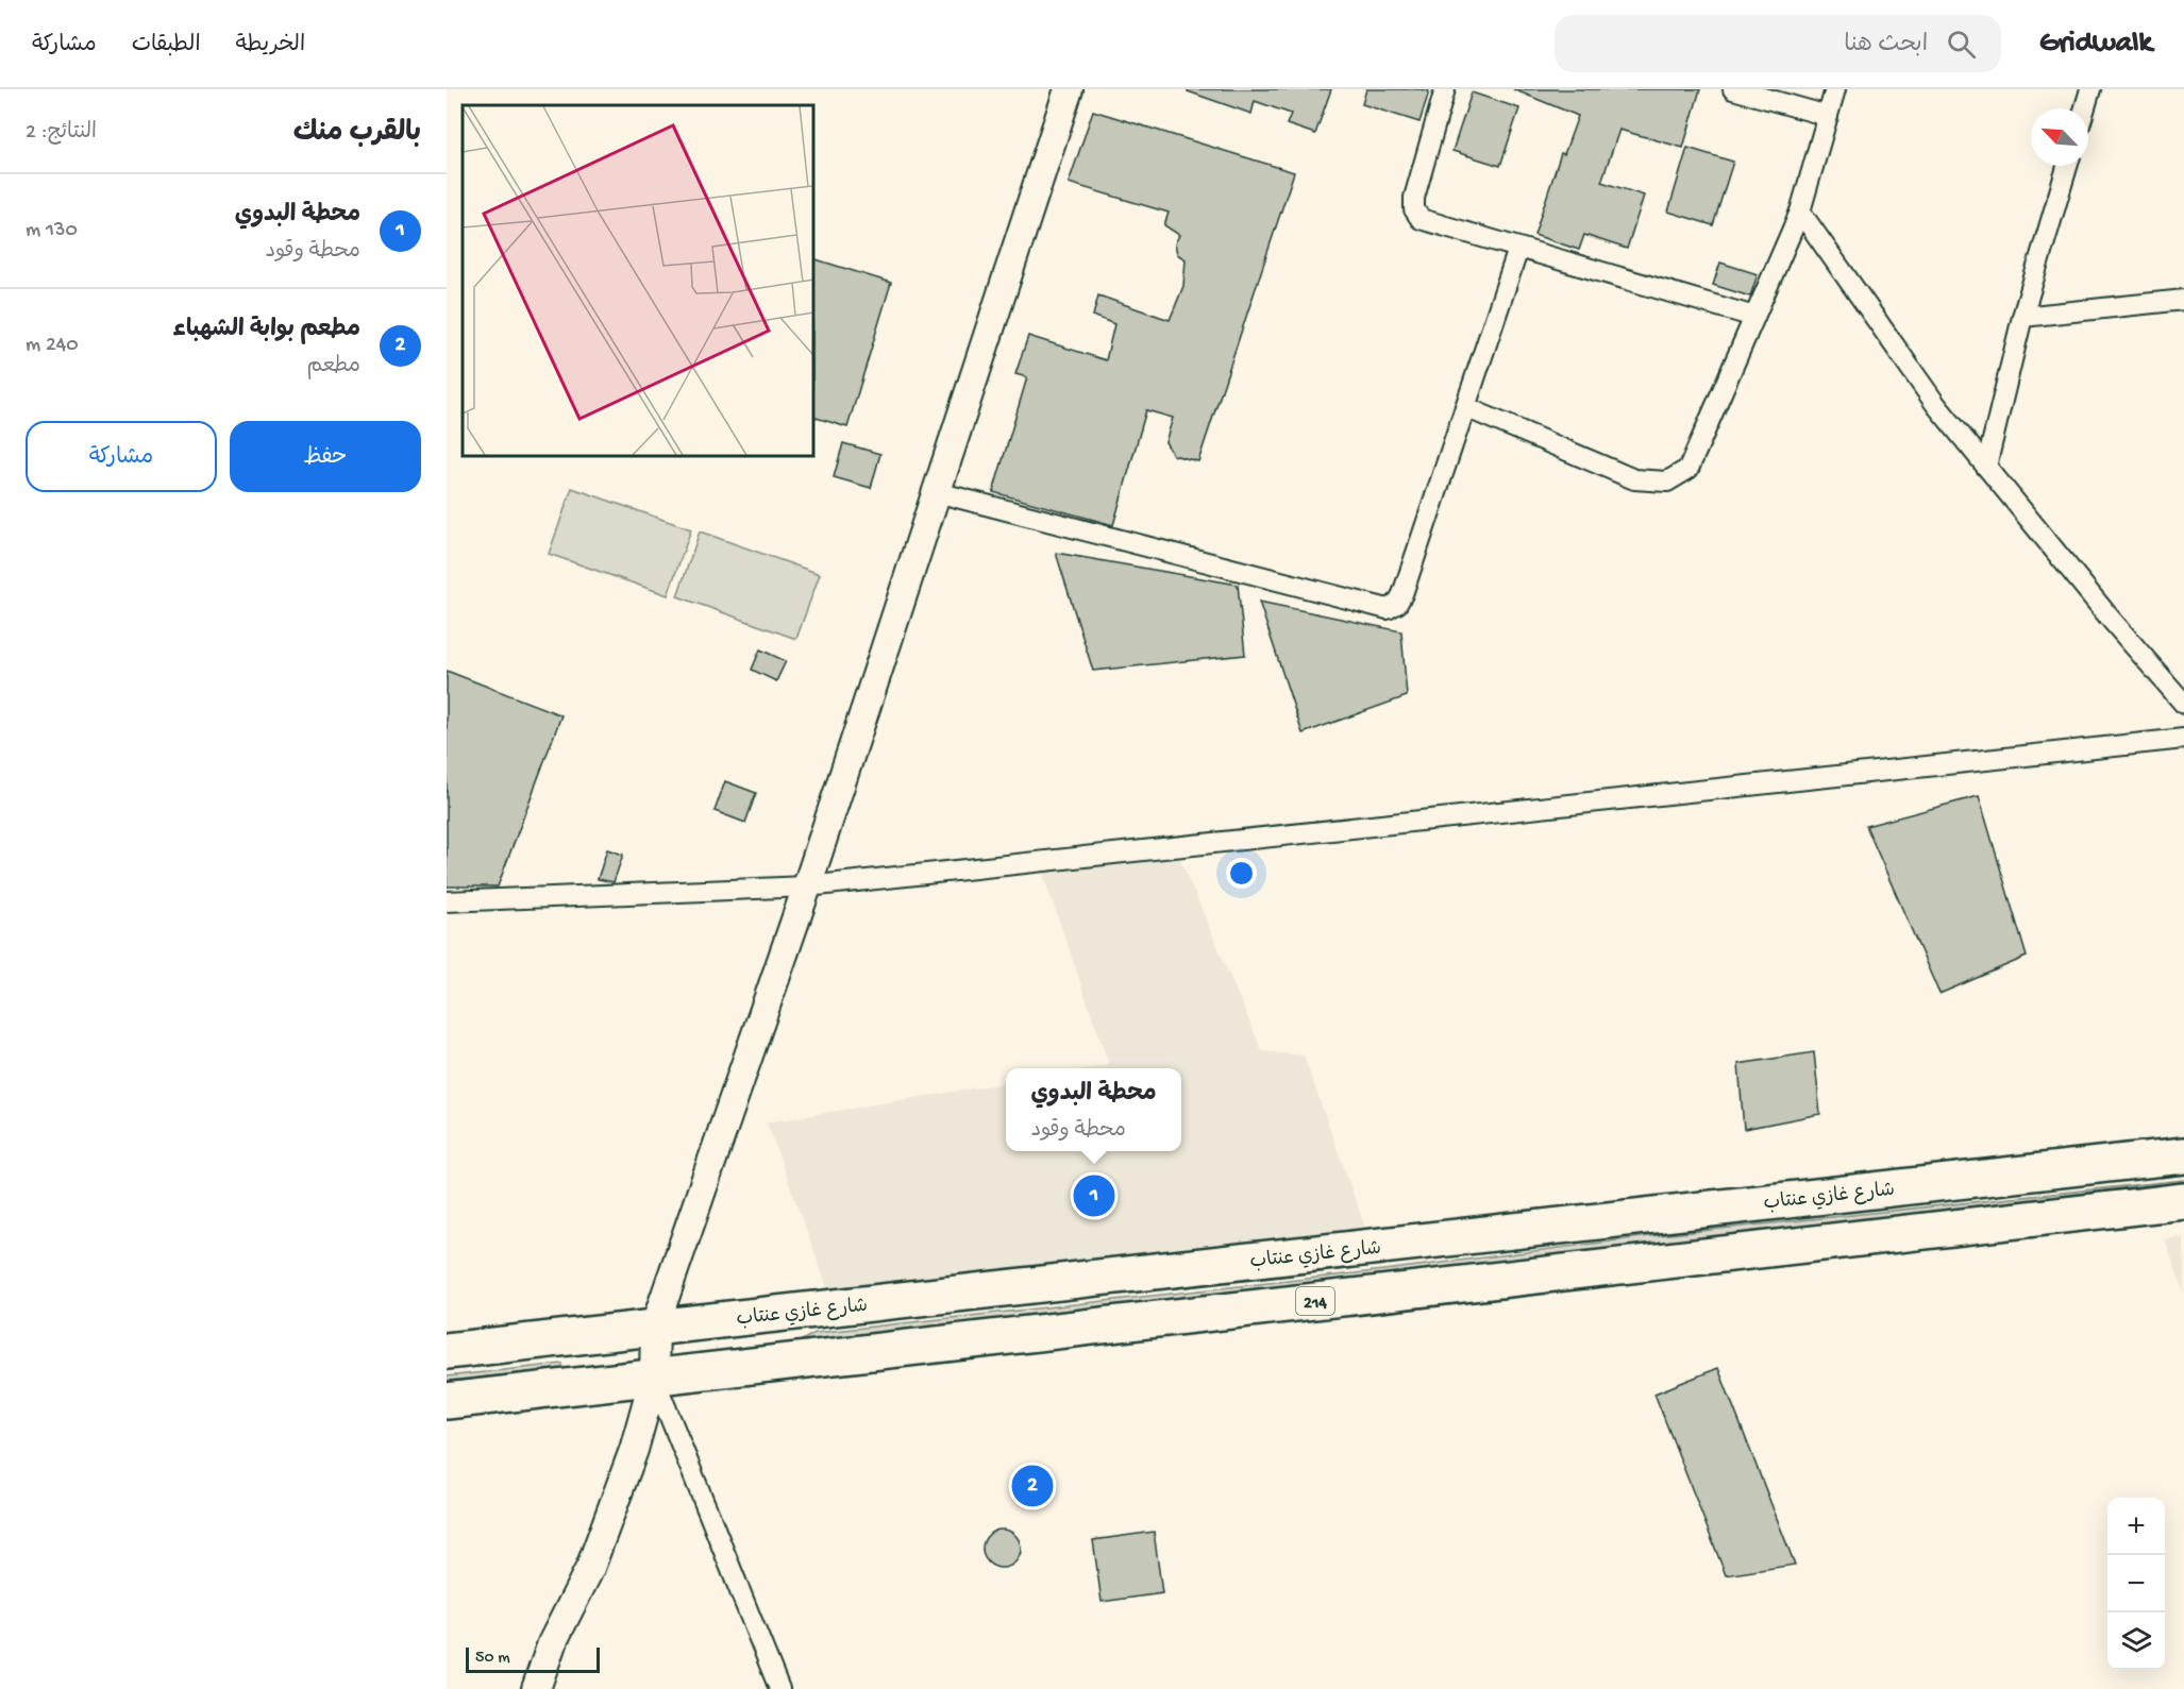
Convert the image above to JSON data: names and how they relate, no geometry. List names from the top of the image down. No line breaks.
{"streets":{"highway":["شارع غازي عنتاب","214"]},"scale_bar":"50 m","north":"top left","page":{"header":"Gridwalk","search":"ابحث هنا","nav":["الخريطة","الطبقات","مشاركة"],"heading":["بالقرب منك","النتائج: 2"],"list":[{"mark":"1","name":"محطة البدوي","note":"محطة وقود","value":"130 m"},{"mark":"2","name":"مطعم بوابة الشهباء","note":"مطعم","value":"240 m"}],"buttons":["حفظ","مشاركة"],"popup":["محطة البدوي","محطة وقود"],"pins":["1","2"],"map_buttons":["+","−"],"scale":"50 m"}}
